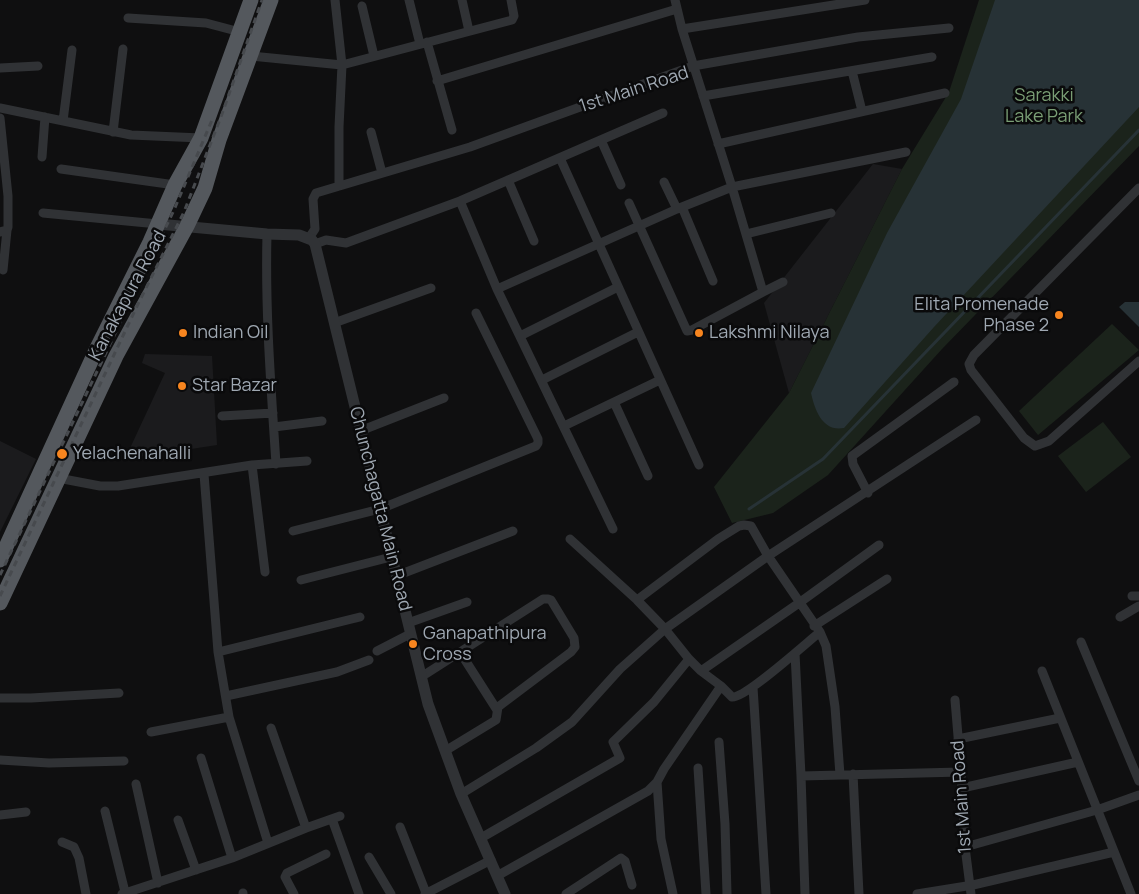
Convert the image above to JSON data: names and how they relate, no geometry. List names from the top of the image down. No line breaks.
{"streets":{"highway":["Kanakapura Road"],"street":["1st Main Road","Chunchagatta Main Road"]},"crossings":[["1st Main Road","Chunchagatta Main Road"]],"parks":["Sarakki Lake Park"],"places":["Elita Promenade Phase 2","Indian Oil","Lakshmi Nilaya","Star Bazar","Yelachenahalli","Ganapathipura Cross"]}
